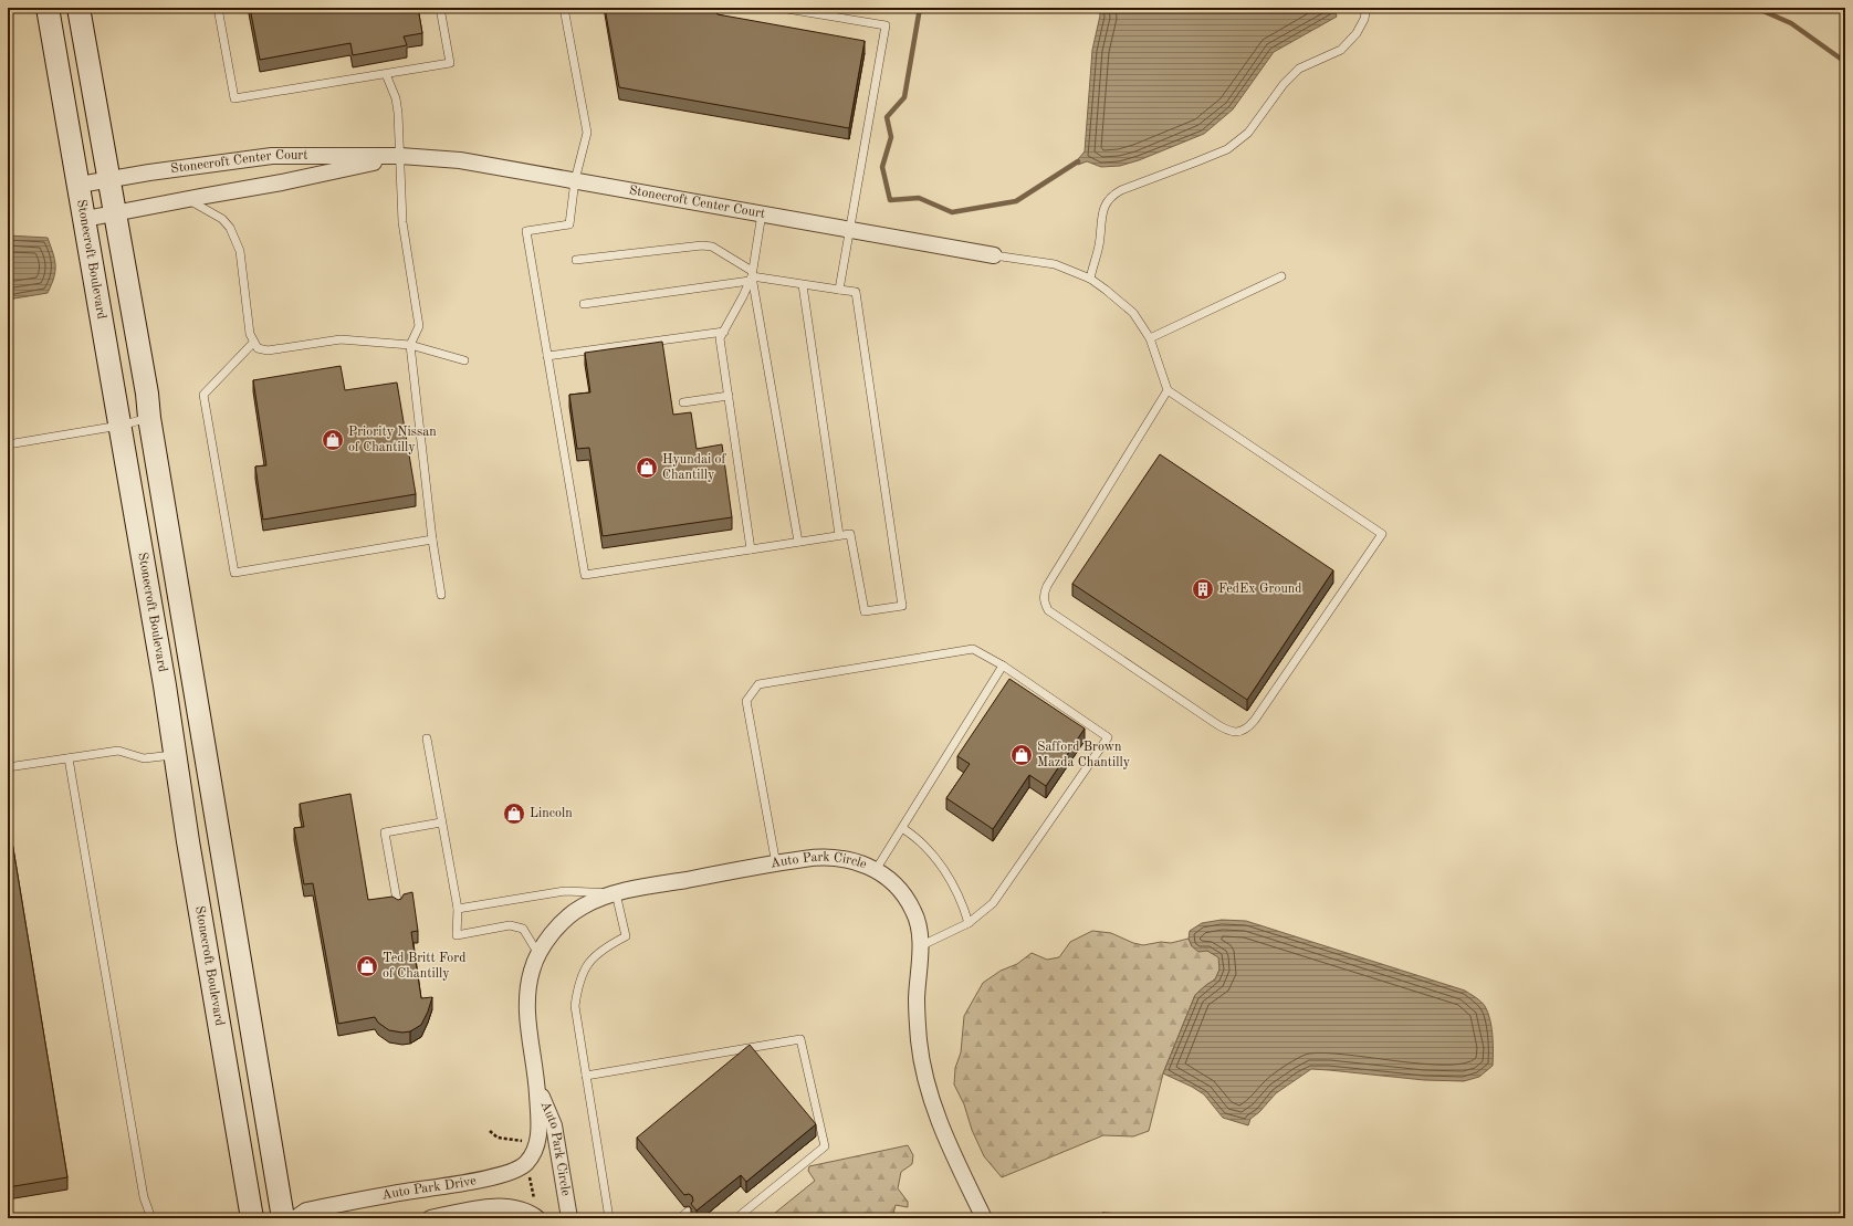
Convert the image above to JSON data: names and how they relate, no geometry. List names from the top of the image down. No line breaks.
{"streets":{"main road":["Stonecroft Boulevard"],"street":["Stonecroft Center Court","Auto Park Circle","Auto Park Drive"]},"crossings":[["Stonecroft Center Court","Stonecroft Boulevard"],["Auto Park Circle","Auto Park Drive"]],"places":{"shop":["Priority Nissan of Chantilly","Hyundai of Chantilly","Safford Brown Mazda Chantilly","Lincoln","Ted Britt Ford of Chantilly"],"building":["FedEx Ground"]}}
